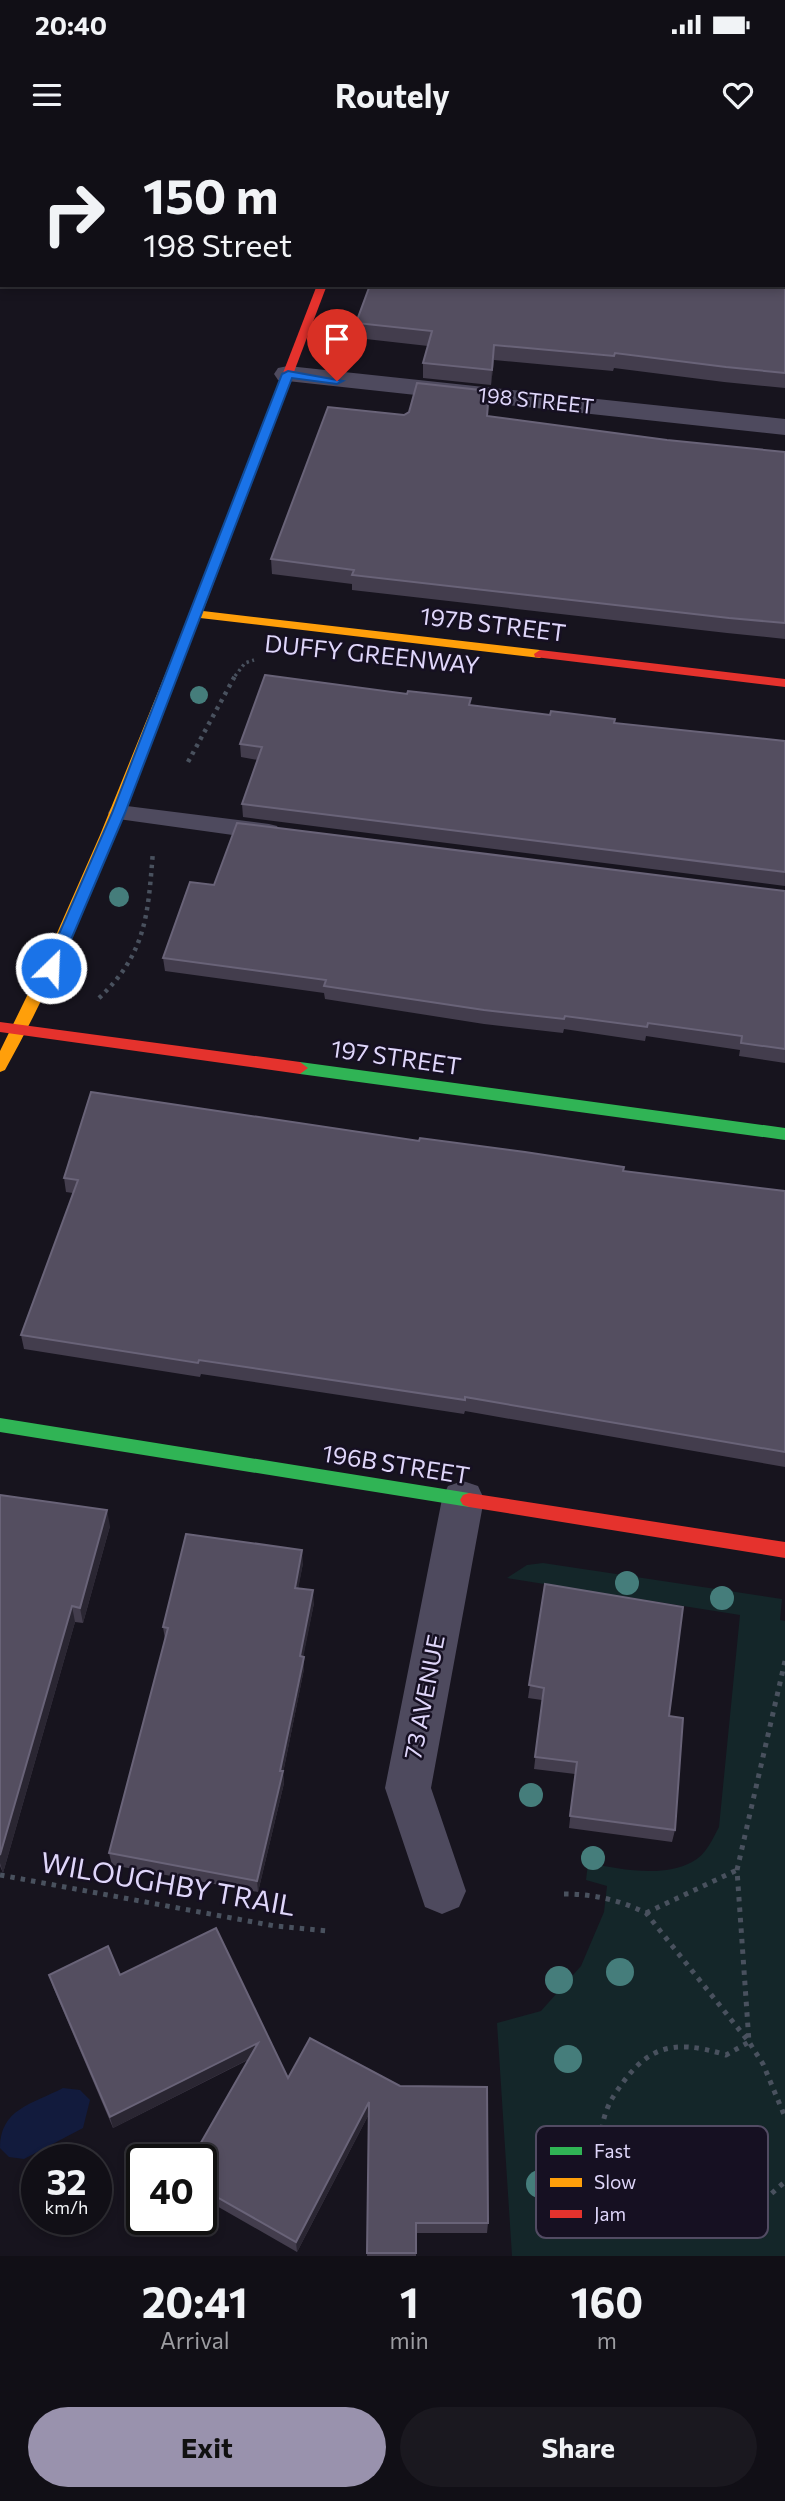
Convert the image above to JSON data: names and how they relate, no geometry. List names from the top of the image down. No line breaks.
{"streets":{"street":["198 STREET","197B STREET","197 STREET","196B STREET","73 AVENUE"],"path":["DUFFY GREENWAY","WILOUGHBY TRAIL"]},"crossings":[["196B STREET","73 AVENUE"]],"legend":["Fast","Slow","Jam"],"page":{"status":"20:40","header":"Routely","turn":["150 m","198 Street"],"speed":"32 km/h","limit":"40","eta":["20:41","Arrival","1","min","160","m"],"buttons":["Exit","Share"]}}
